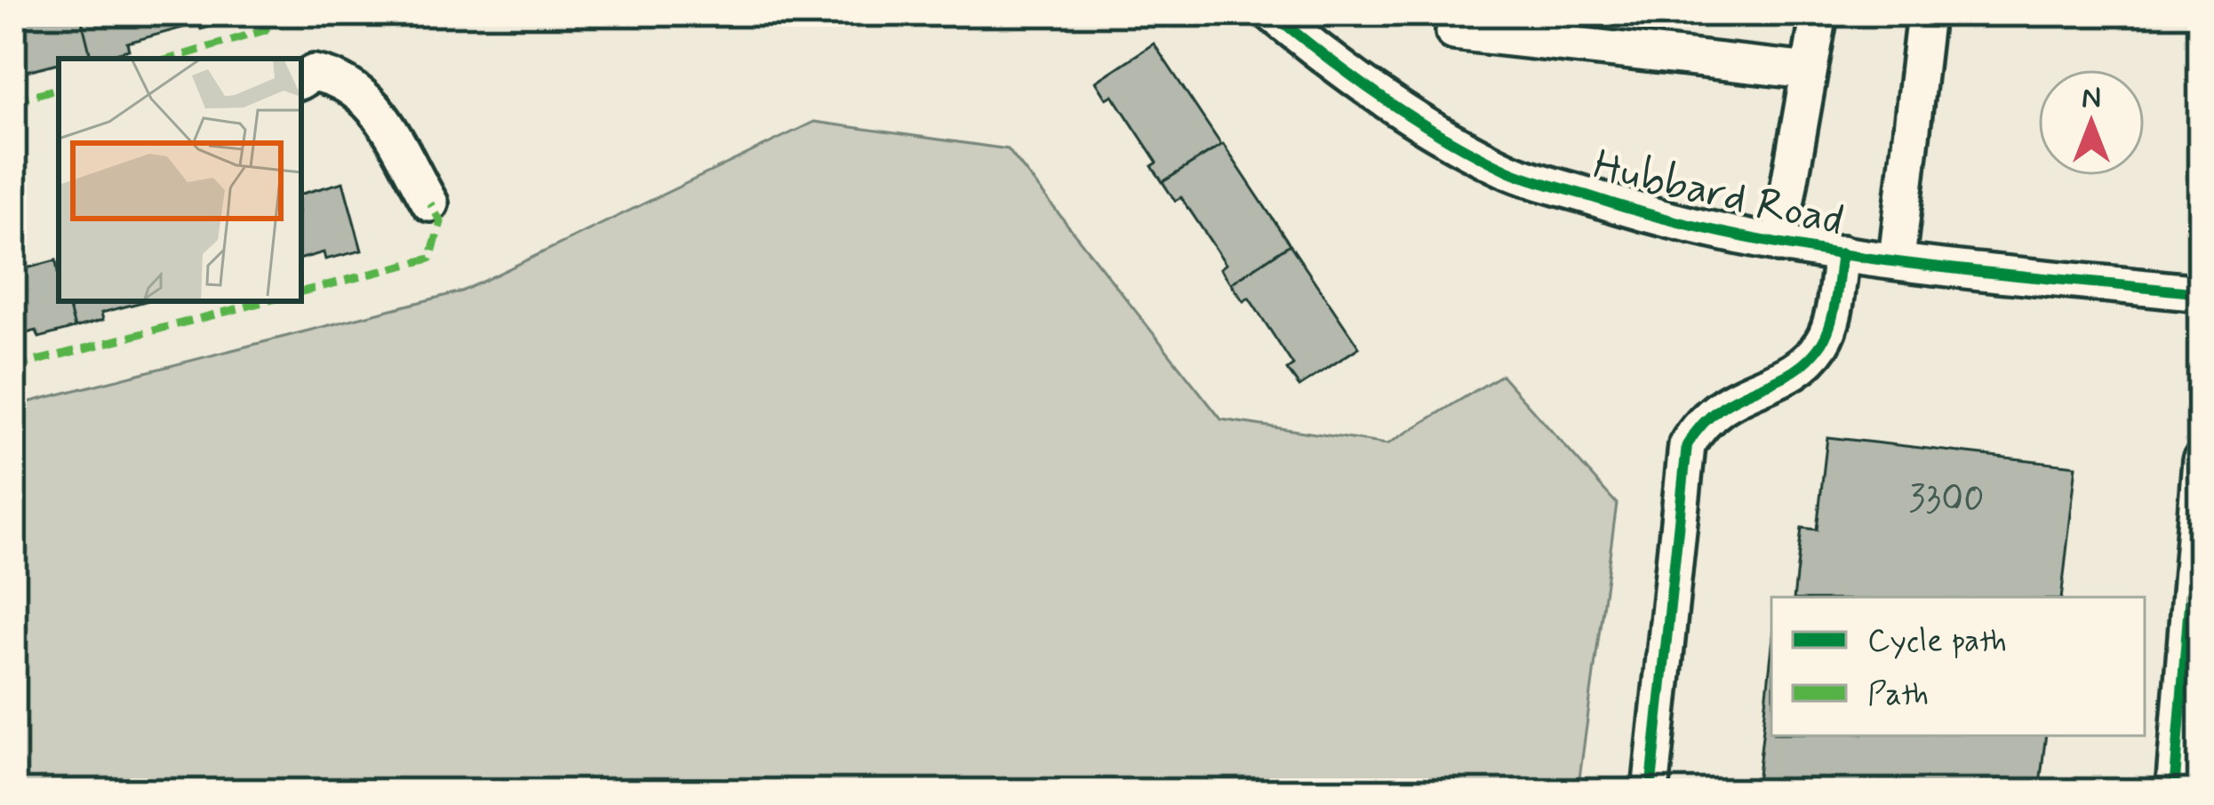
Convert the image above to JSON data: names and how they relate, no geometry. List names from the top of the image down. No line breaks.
{"streets":{"street":["Hubbard Road"]},"house_numbers":["3300"],"legend":["Cycle path","Path"],"north":"top"}
